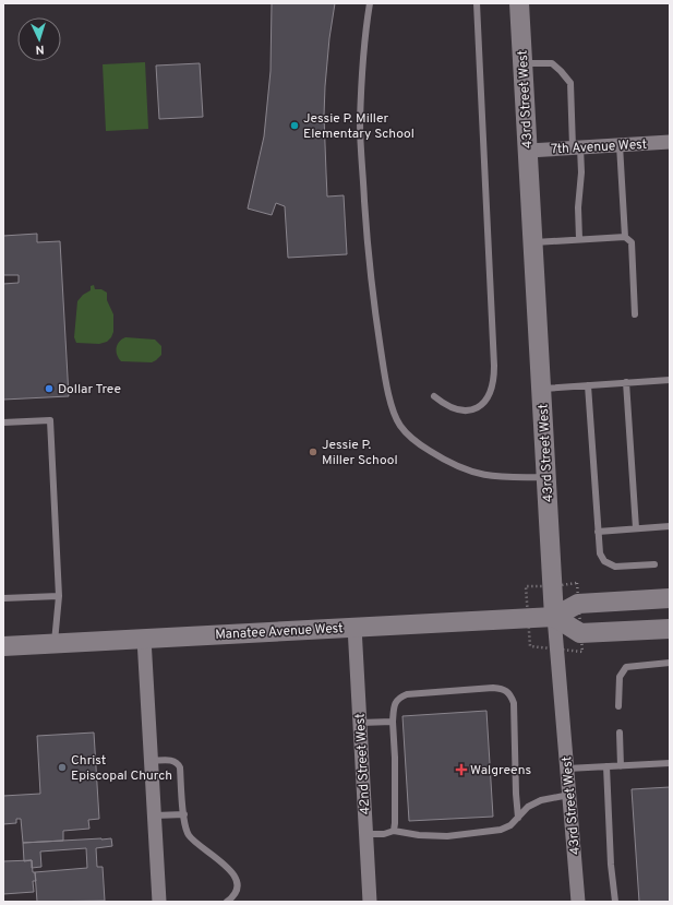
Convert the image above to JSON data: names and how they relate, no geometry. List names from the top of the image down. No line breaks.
{"streets":{"main road":["43rd Street West","Manatee Avenue West"],"street":["7th Avenue West","42nd Street West"]},"crossings":[["43rd Street West","7th Avenue West"],["43rd Street West","Manatee Avenue West"],["Manatee Avenue West","42nd Street West"]],"places":{"other":["Jessie P. Miller Elementary School","Dollar Tree","Jessie P. Miller School","Christ Episcopal Church"],"health":["Walgreens"]},"north":"bottom"}
